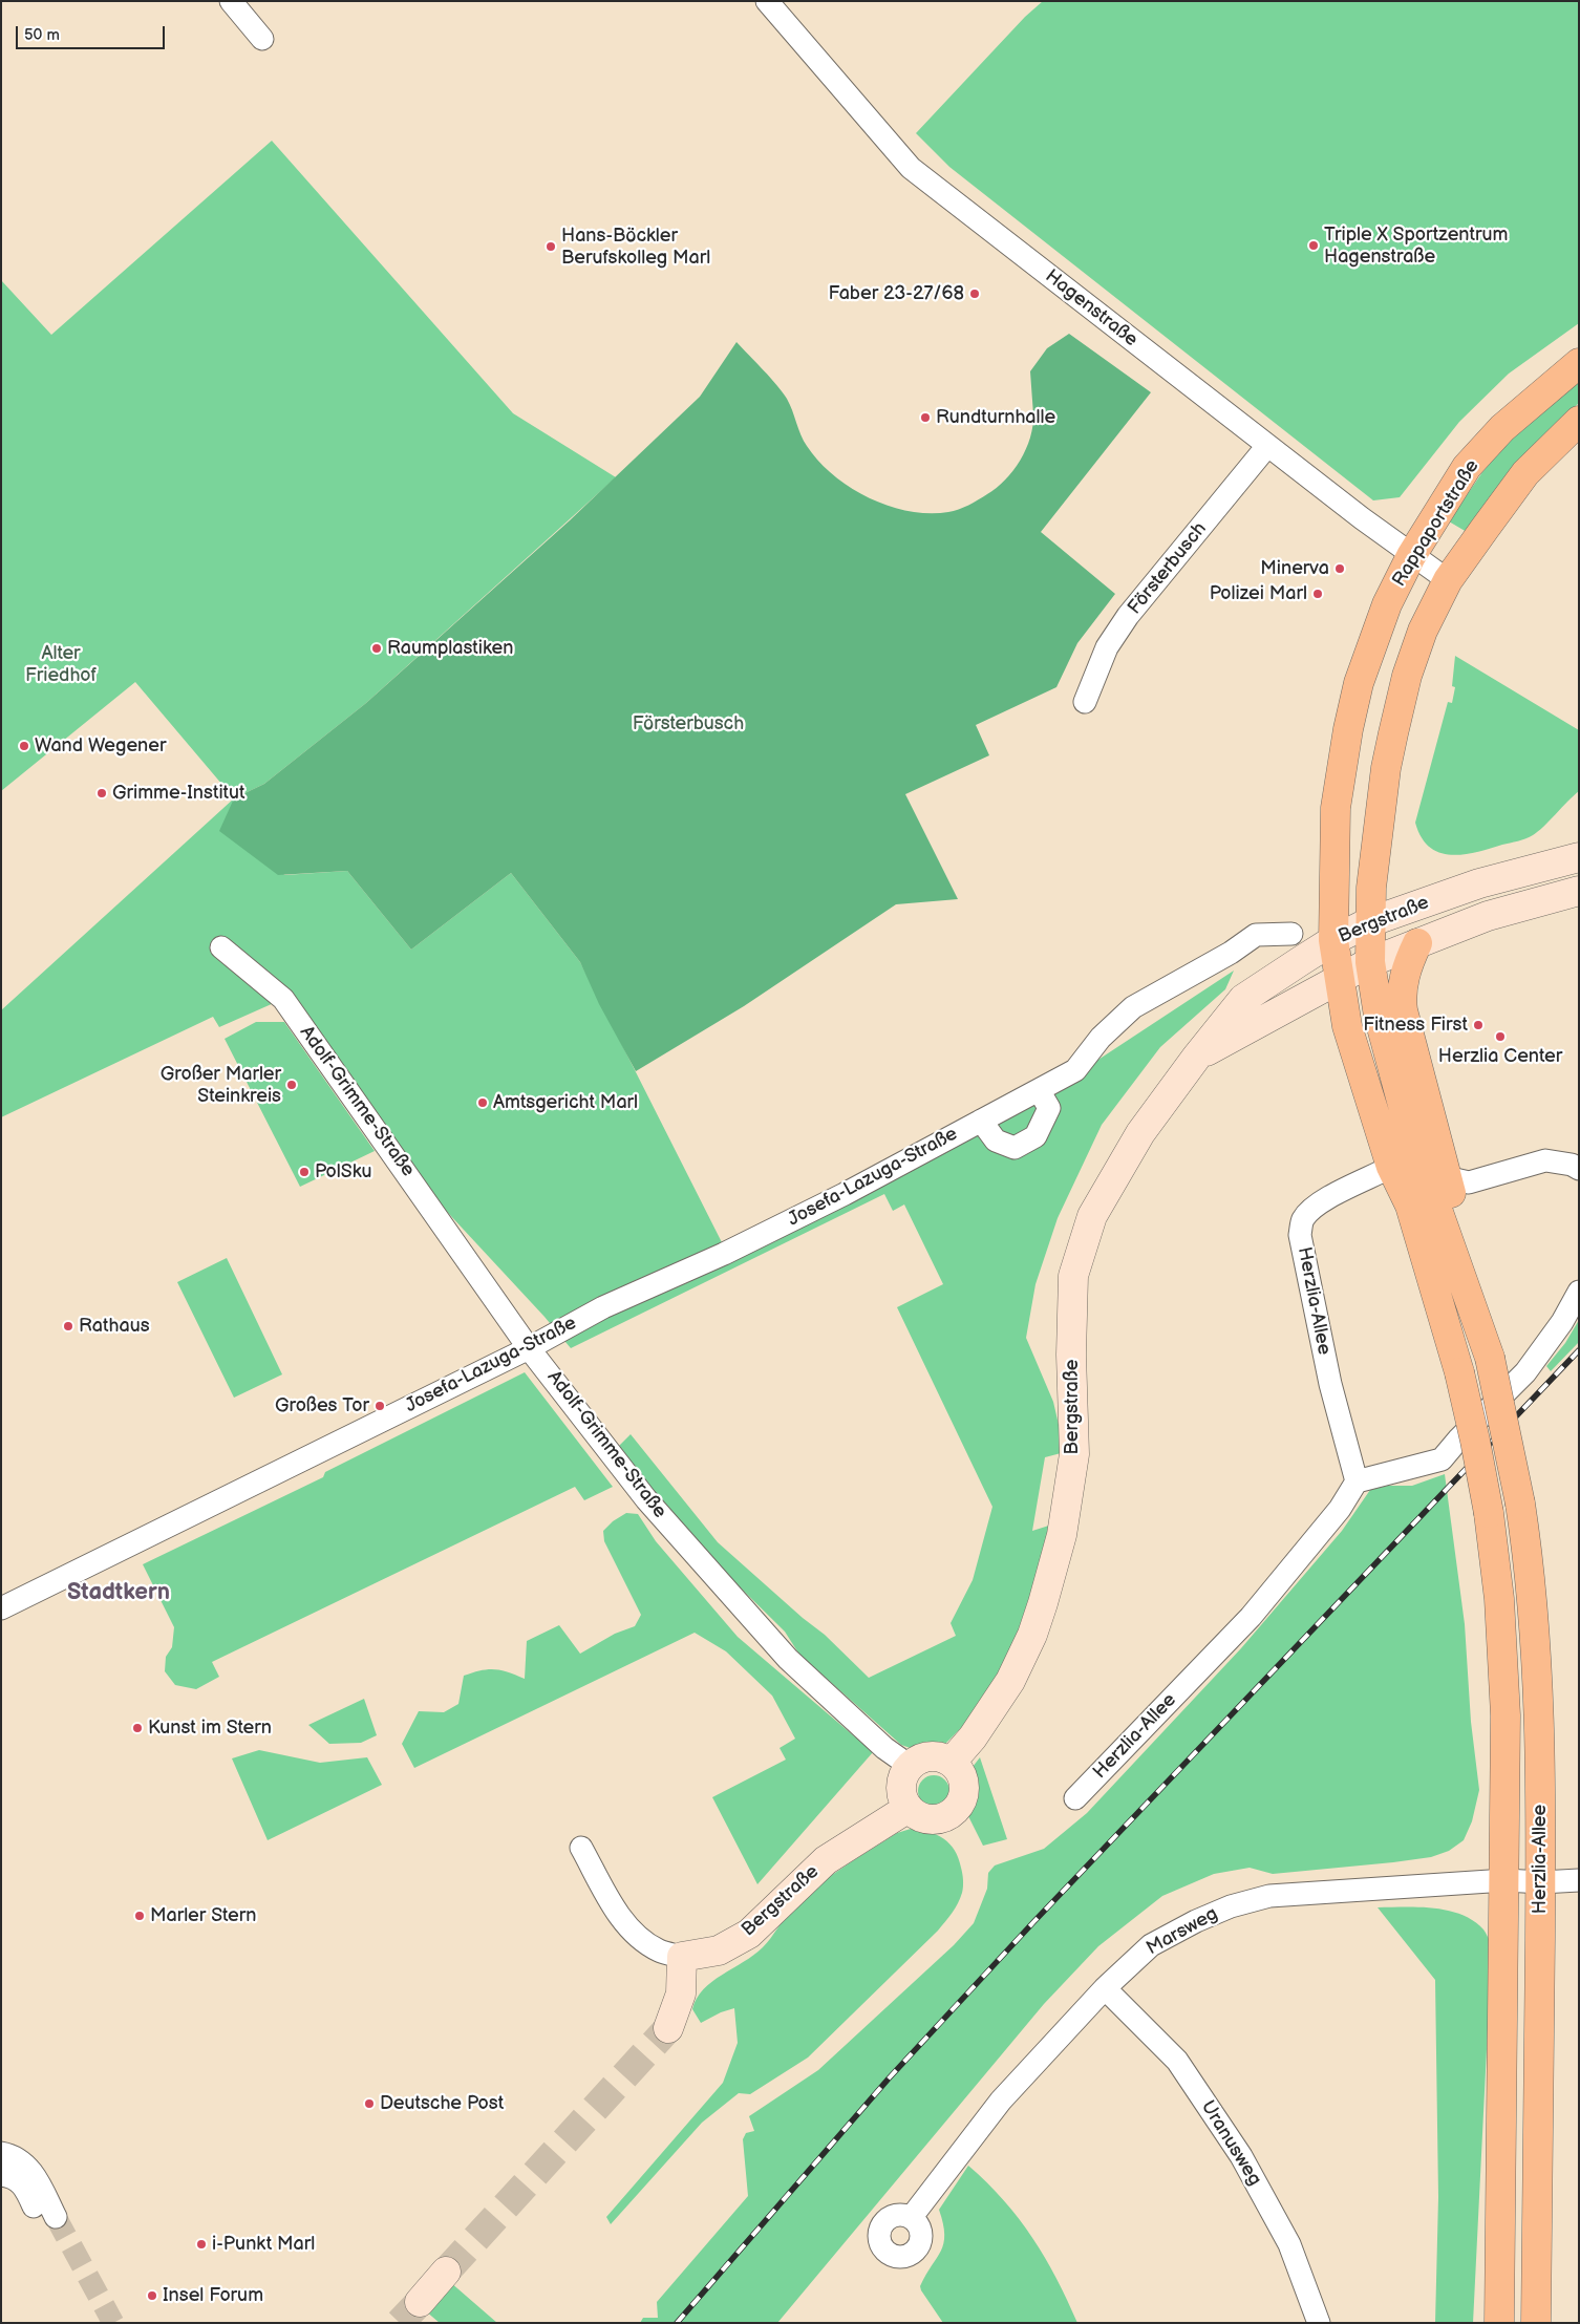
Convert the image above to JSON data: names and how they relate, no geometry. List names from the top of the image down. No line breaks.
{"streets":{"main road":["Rappaportstraße","Herzlia-Allee"],"street":["Hagenstraße","Försterbusch","Bergstraße","Adolf-Grimme-Straße","Josefa-Lazuga-Straße","Marsweg","Uranusweg"]},"crossings":[["Hagenstraße","Rappaportstraße"],["Hagenstraße","Försterbusch"],["Rappaportstraße","Bergstraße"],["Rappaportstraße","Herzlia-Allee"],["Bergstraße","Adolf-Grimme-Straße"],["Bergstraße","Herzlia-Allee"],["Adolf-Grimme-Straße","Josefa-Lazuga-Straße"],["Herzlia-Allee","Marsweg"],["Marsweg","Uranusweg"]],"districts":["Stadtkern"],"parks":["Alter Friedhof","Försterbusch"],"places":["Triple X Sportzentrum Hagenstraße","Hans-Böckler Berufskolleg Marl","Faber 23-27/68","Rundturnhalle","Minerva","Polizei Marl","Raumplastiken","Wand Wegener","Grimme-Institut","Fitness First","Herzlia Center","Großer Marler Steinkreis","Amtsgericht Marl","PolSku","Rathaus","Großes Tor","Kunst im Stern","Marler Stern","Deutsche Post","i-Punkt Marl","Insel Forum"],"scale_bar":"50 m"}
